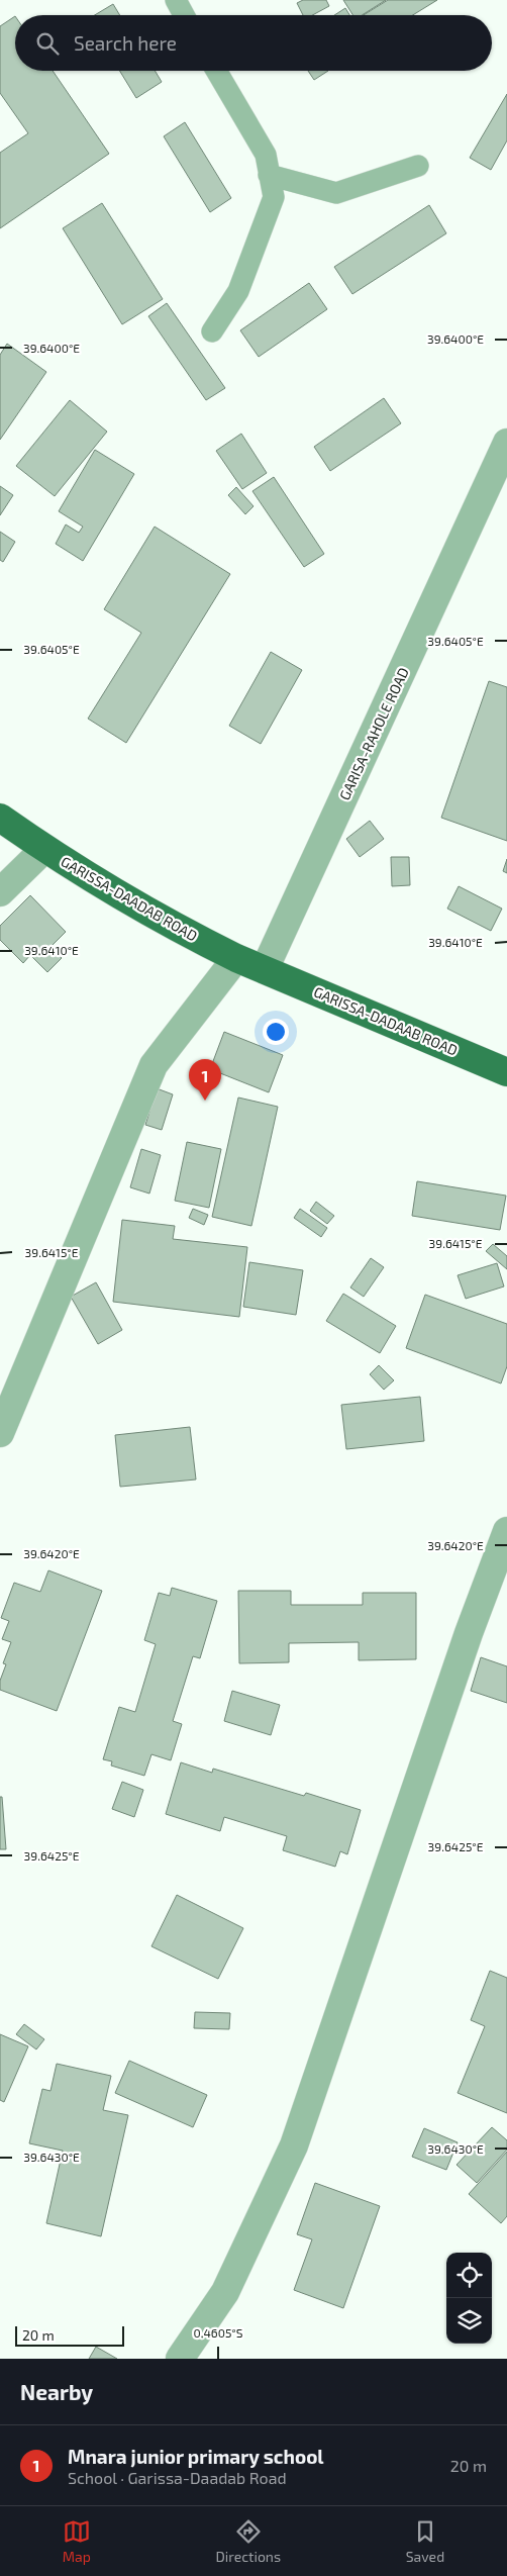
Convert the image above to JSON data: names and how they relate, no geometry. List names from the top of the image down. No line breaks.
{"streets":{"highway":["GARISSA-DAADAB ROAD","GARISSA-DADAAB ROAD"],"street":["GARISA-RAHOLE ROAD"]},"crossings":[["GARISA-RAHOLE ROAD","GARISSA-DAADAB ROAD"],["GARISA-RAHOLE ROAD","GARISSA-DADAAB ROAD"],["GARISSA-DAADAB ROAD","GARISSA-DADAAB ROAD"]],"scale_bar":"20 m","page":{"search":"Search here","pins":"1","scale":"20 m","heading":"Nearby","list":[{"mark":"1","name":"Mnara junior primary school","note":"School · Garissa-Daadab Road","value":"20 m"}],"nav":["Map","Directions","Saved"]},"coordinates":["39.6400°E","39.6405°E","39.6410°E","39.6415°E","39.6420°E","39.6425°E","39.6430°E","0.4605°S"]}
